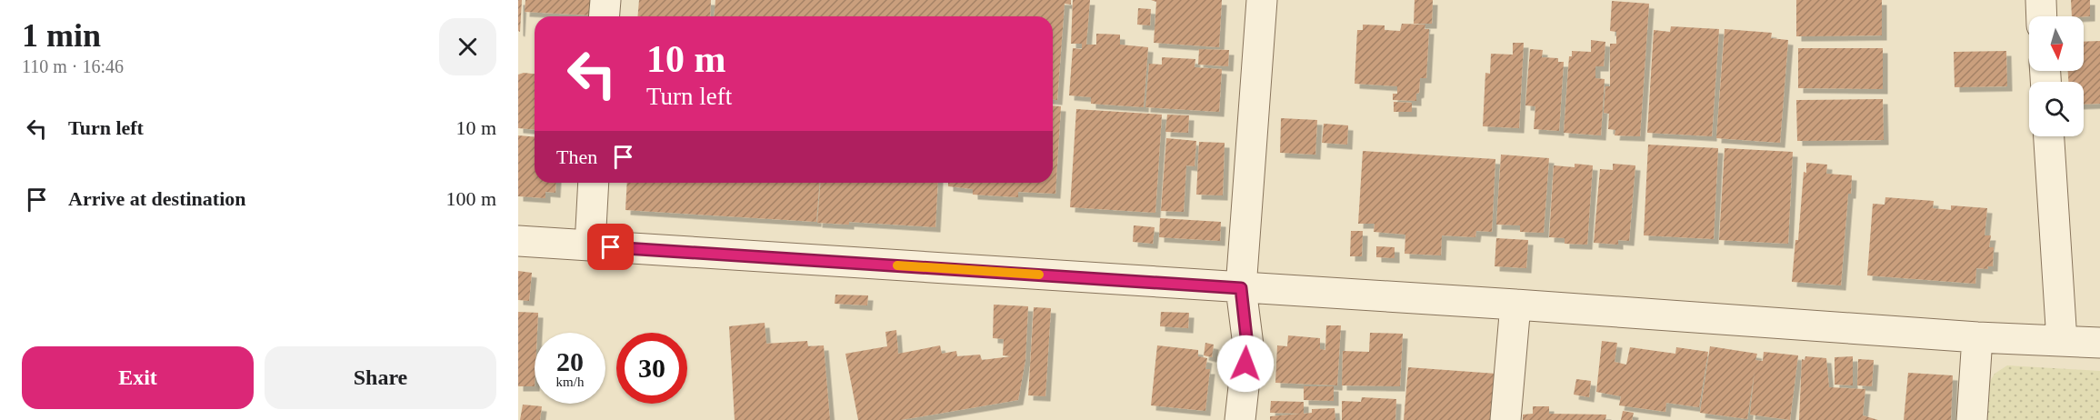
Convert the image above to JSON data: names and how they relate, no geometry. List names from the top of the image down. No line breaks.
{"north":"bottom","page":{"heading":["1 min","110 m · 16:46"],"turn":["10 m","Turn left"],"list":[{"name":"Turn left","value":"10 m"},{"name":"Arrive at destination","value":"100 m"}],"then":"Then","speed":"20 km/h","limit":"30","buttons":["Exit","Share"]}}
